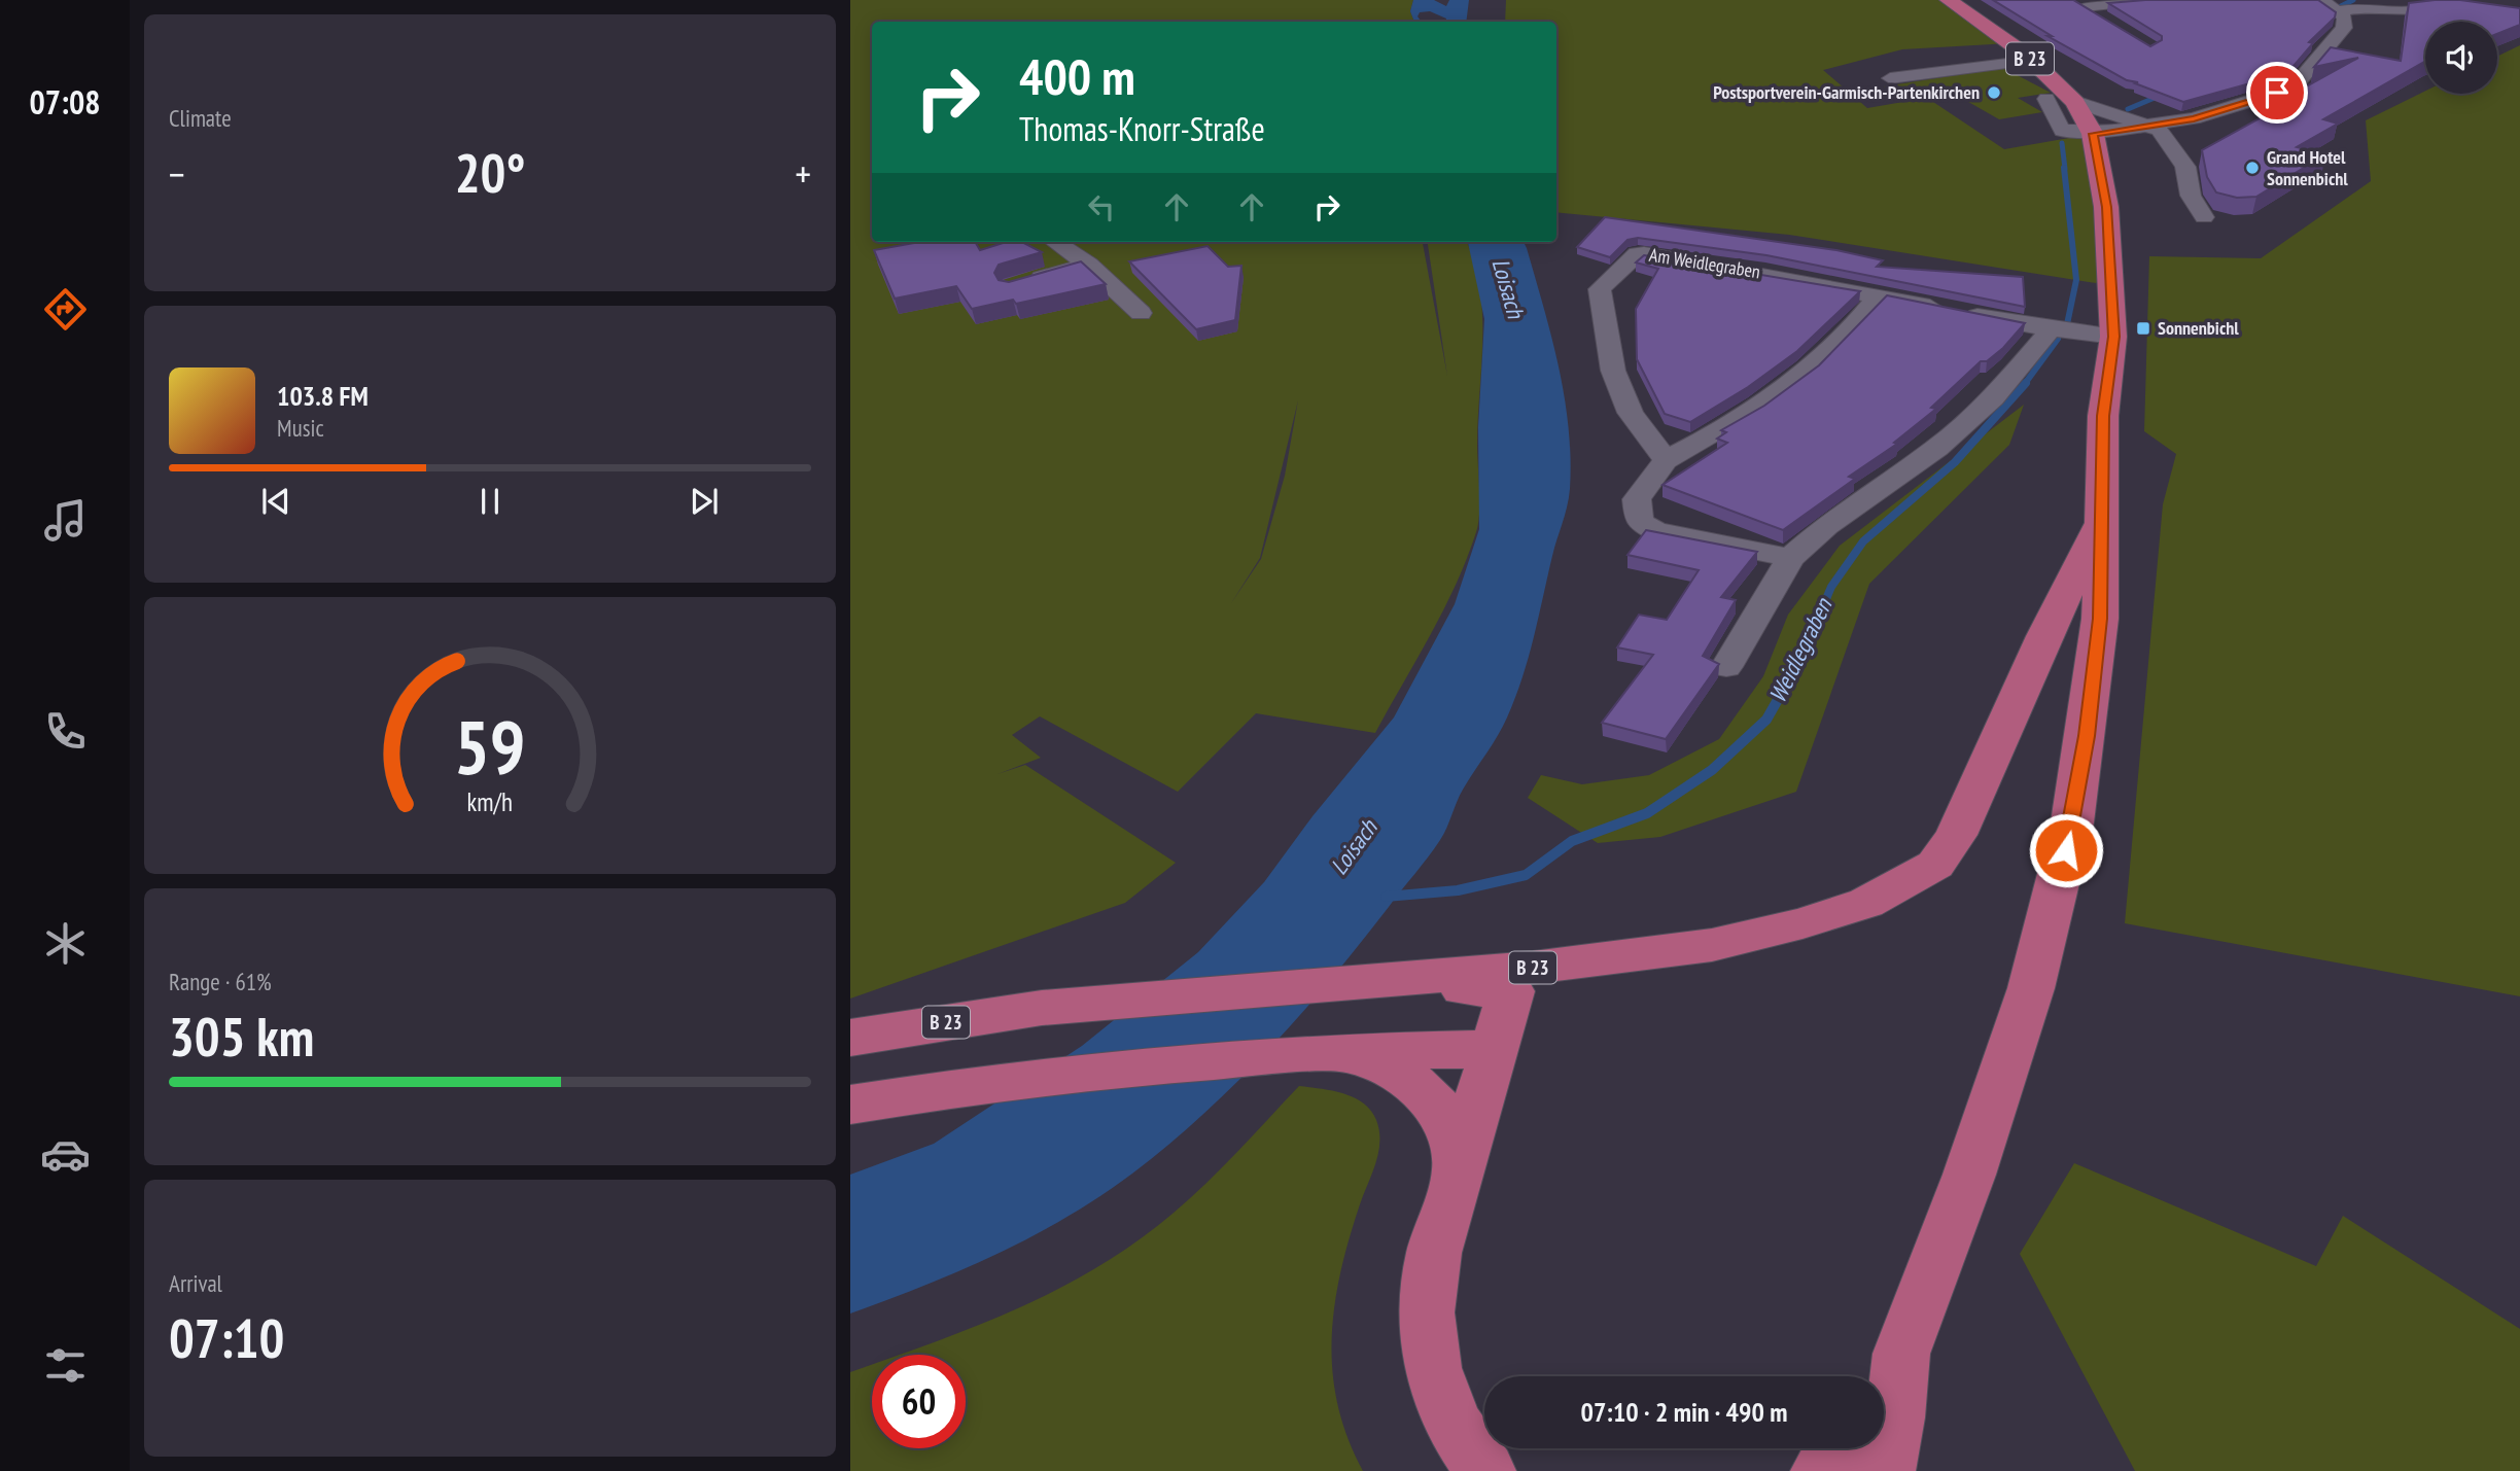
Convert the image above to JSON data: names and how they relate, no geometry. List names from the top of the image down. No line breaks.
{"streets":{"main road":["B 23"],"street":["Am Weidlegraben"]},"crossings":[["B 23","Am Weidlegraben"]],"water":["Loisach","Weidlegraben"],"places":{"other":["Postsportverein-Garmisch-Partenkirchen","Grand Hotel Sonnenbichl"],"transit":["Sonnenbichl"]},"page":{"tabs":"07:08","tile":["Climate",["Range · 61%","305 km"],["Arrival","07:10"]],"turn":["400 m","Thomas-Knorr-Straße"],"heat":["−","20°","+"],"song":["103.8 FM","Music"],"limit":"60","trip":"07:10 · 2 min · 490 m","gauge":["59","km/h"]}}
